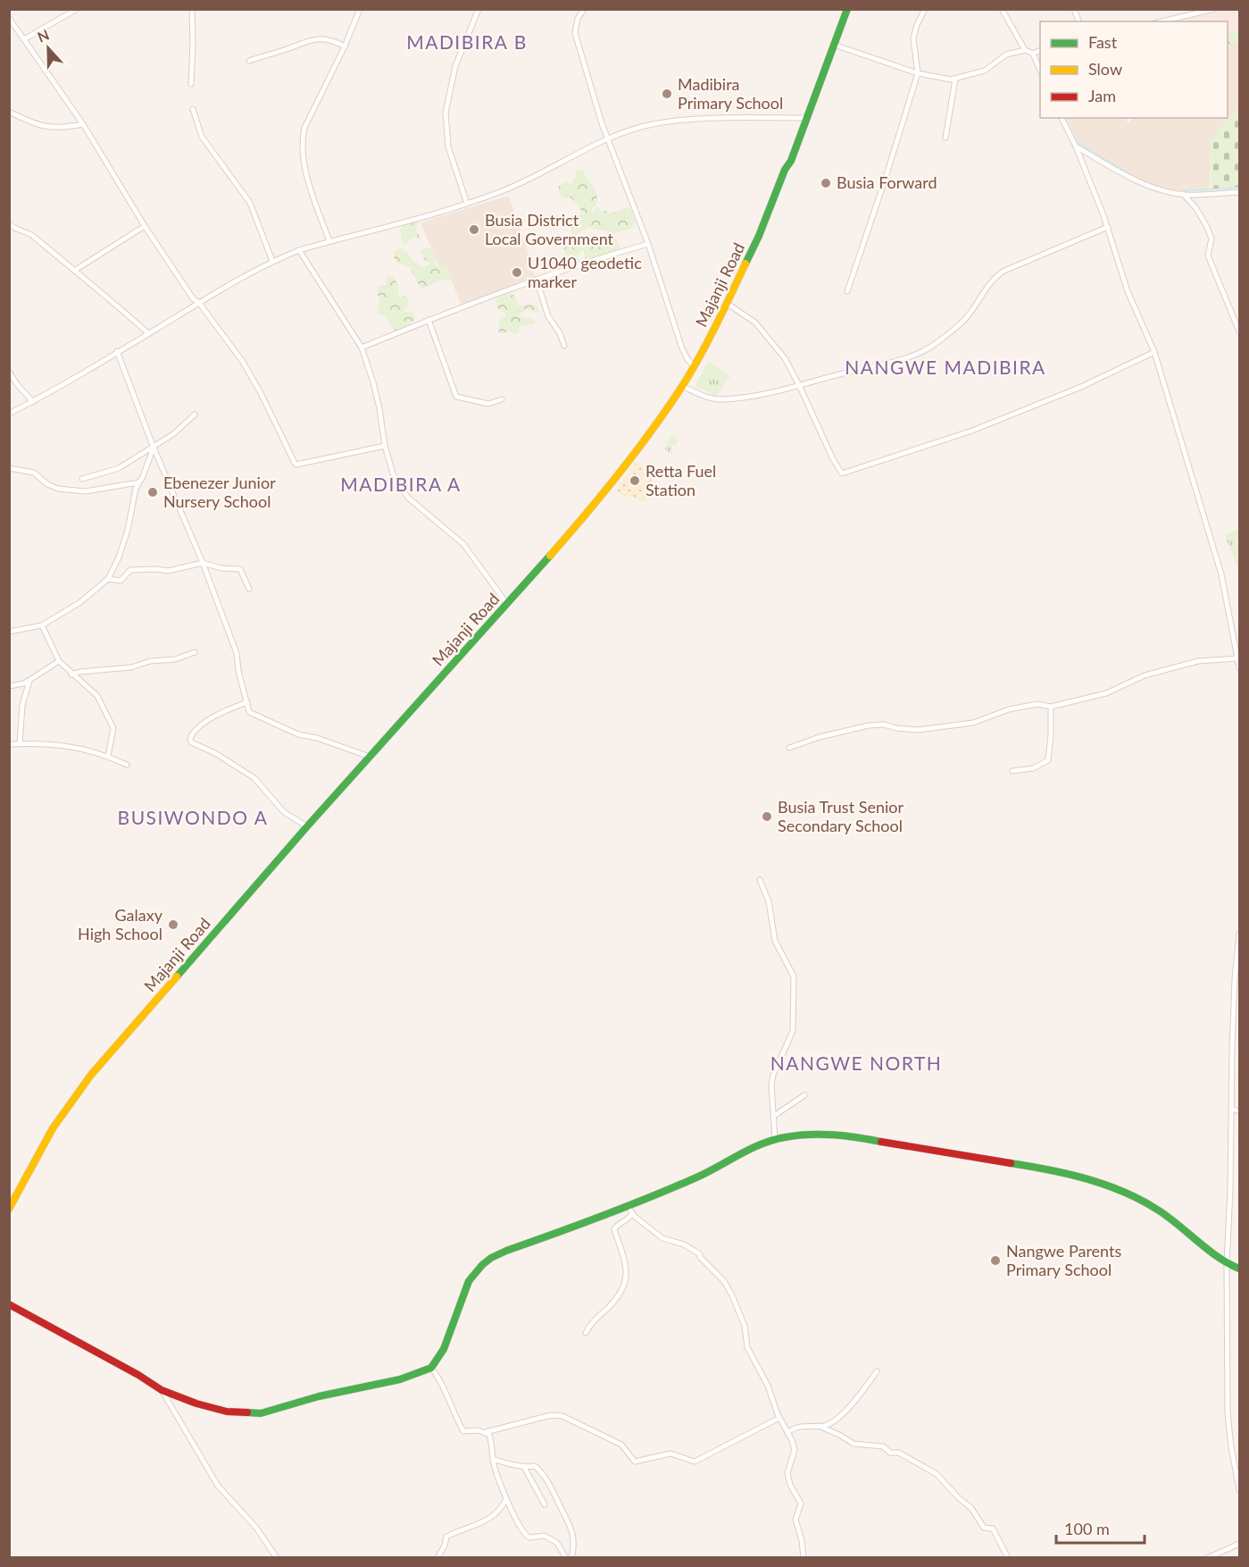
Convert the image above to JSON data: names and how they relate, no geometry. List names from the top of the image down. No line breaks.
{"streets":{"main road":["Majanji Road"]},"districts":["MADIBIRA B","NANGWE MADIBIRA","MADIBIRA A","BUSIWONDO A","NANGWE NORTH"],"places":["Madibira Primary School","Busia Forward","Busia District Local Government","U1040 geodetic marker","Retta Fuel Station","Ebenezer Junior Nursery School","Busia Trust Senior Secondary School","Galaxy High School","Nangwe Parents Primary School"],"legend":["Fast","Slow","Jam"],"scale_bar":"100 m","north":"top"}
